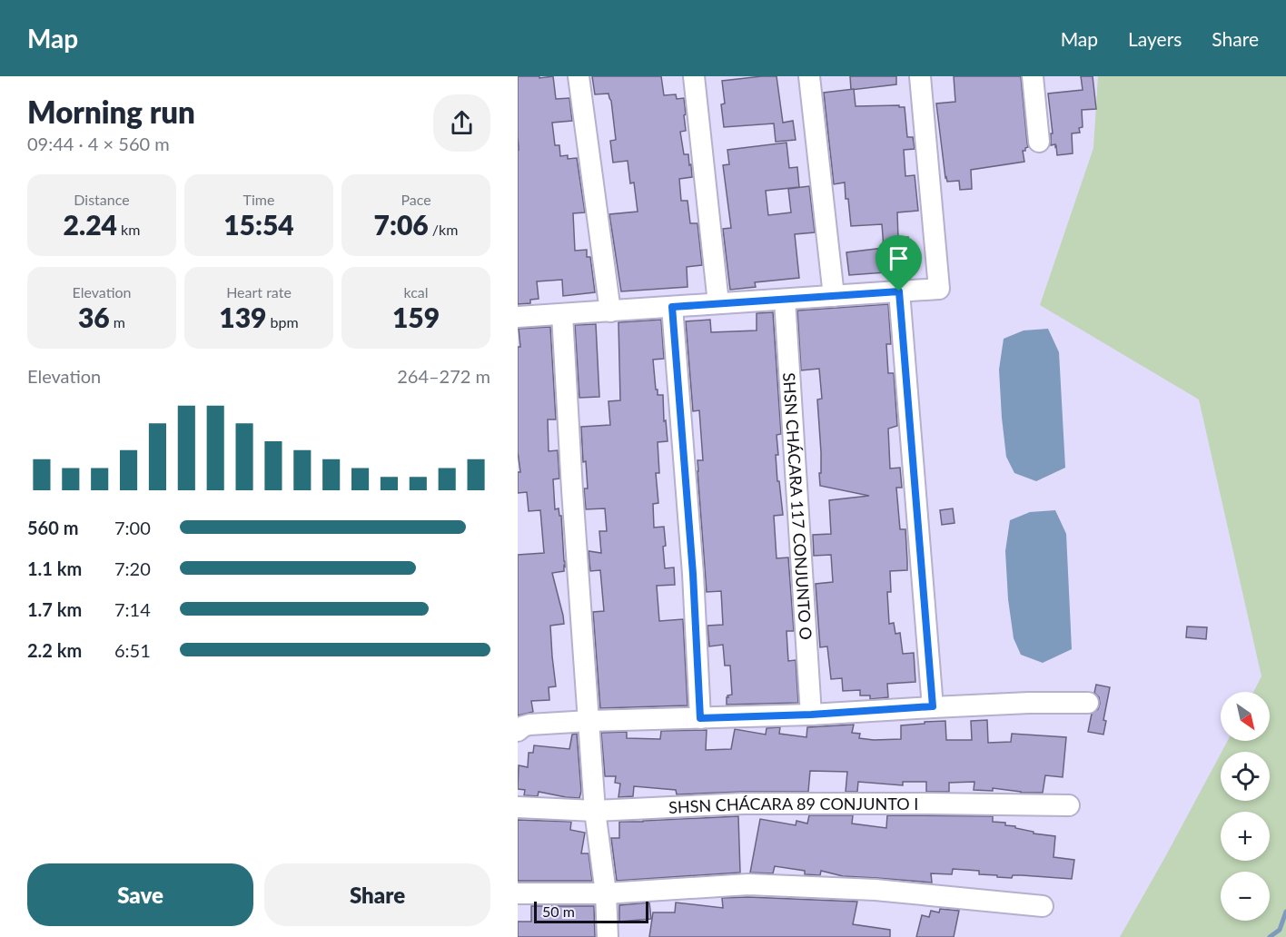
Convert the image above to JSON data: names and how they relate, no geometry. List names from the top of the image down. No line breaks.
{"streets":{"street":["SHSN CHÁCARA 117 CONJUNTO O","SHSN CHÁCARA 89 CONJUNTO I"]},"scale_bar":"50 m","north":"bottom right","page":{"header":"Map","nav":["Map","Layers","Share"],"heading":["Morning run","09:44 · 4 × 560 m"],"stats":[["Distance","2.24 km"],["Time","15:54"],["Pace","7:06 /km"],["Elevation","36 m"],["Heart rate","139 bpm"],["kcal","159"]],"chart":["Elevation","264–272 m"],"list":[{"name":"560 m","note":"7:00"},{"name":"1.1 km","note":"7:20"},{"name":"1.7 km","note":"7:14"},{"name":"2.2 km","note":"6:51"}],"map_buttons":["+","−"],"buttons":["Save","Share"],"scale":"50 m"}}
